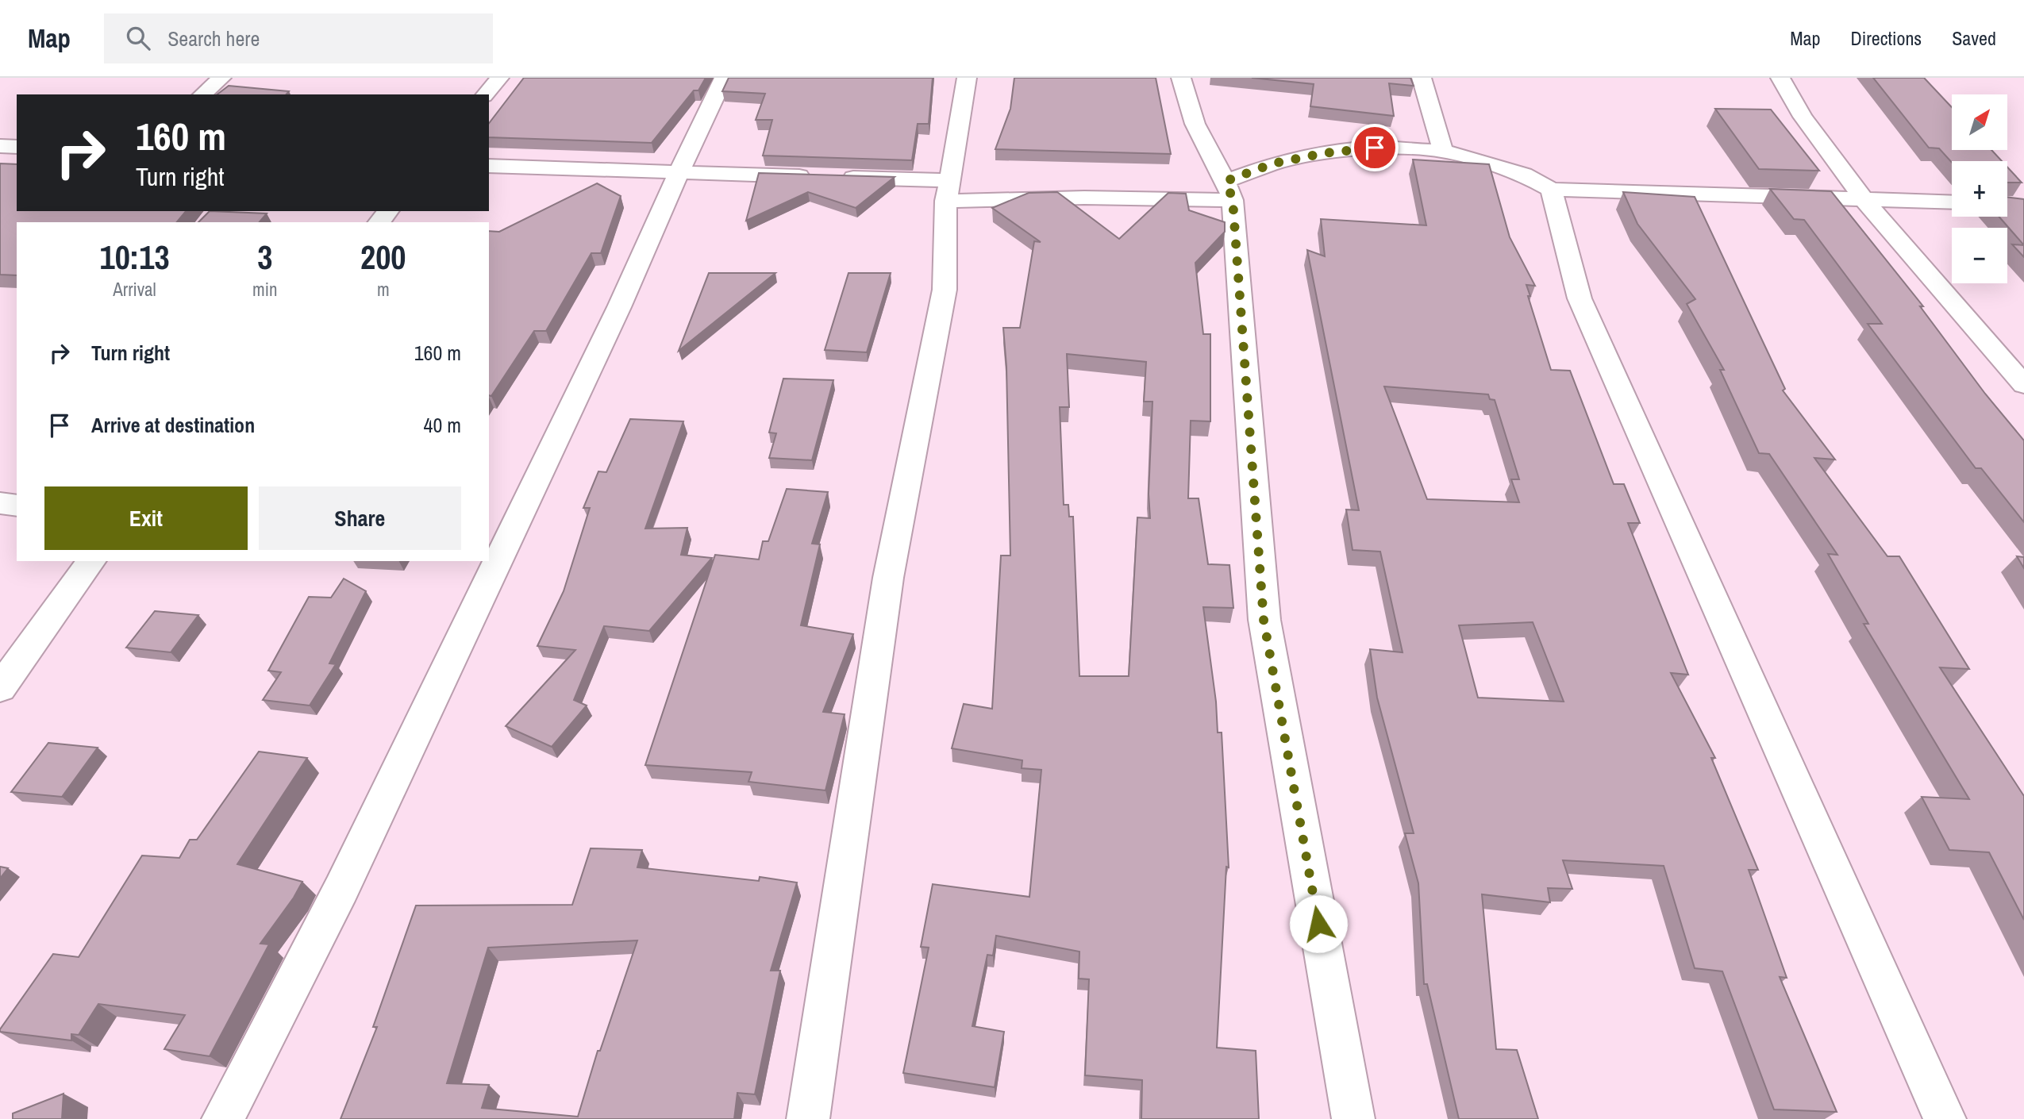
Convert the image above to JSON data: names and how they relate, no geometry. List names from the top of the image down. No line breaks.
{"north":"top right","page":{"header":"Map","search":"Search here","nav":["Map","Directions","Saved"],"map_buttons":["+","−"],"turn":["160 m","Turn right"],"eta":["10:13","Arrival","3","min","200","m"],"list":[{"name":"Turn right","value":"160 m"},{"name":"Arrive at destination","value":"40 m"}],"buttons":["Exit","Share"]}}
